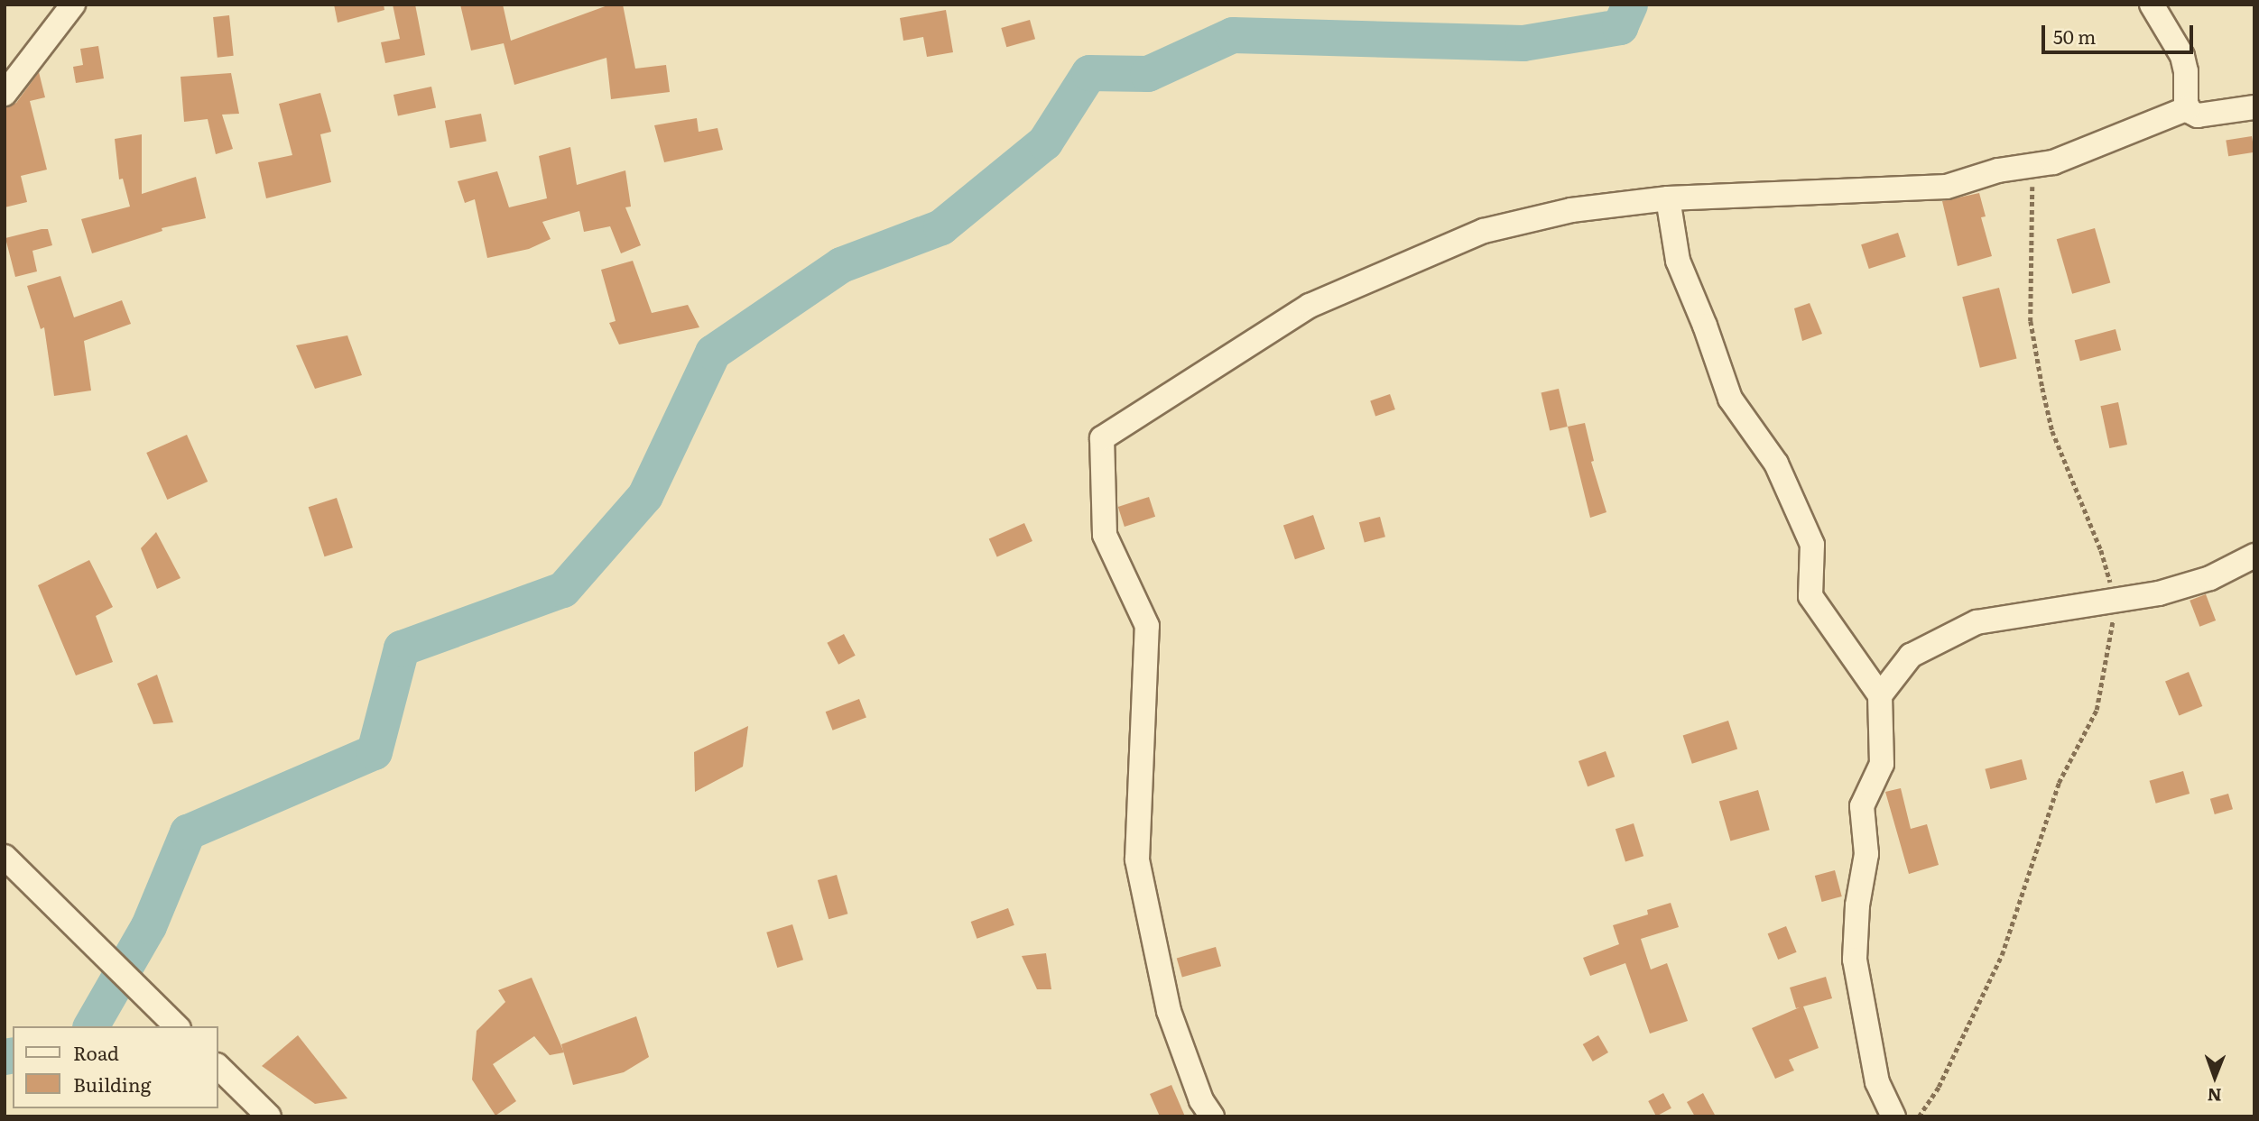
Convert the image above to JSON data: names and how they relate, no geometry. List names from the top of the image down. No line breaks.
{"legend":["Road","Building"],"scale_bar":"50 m","north":"bottom"}
